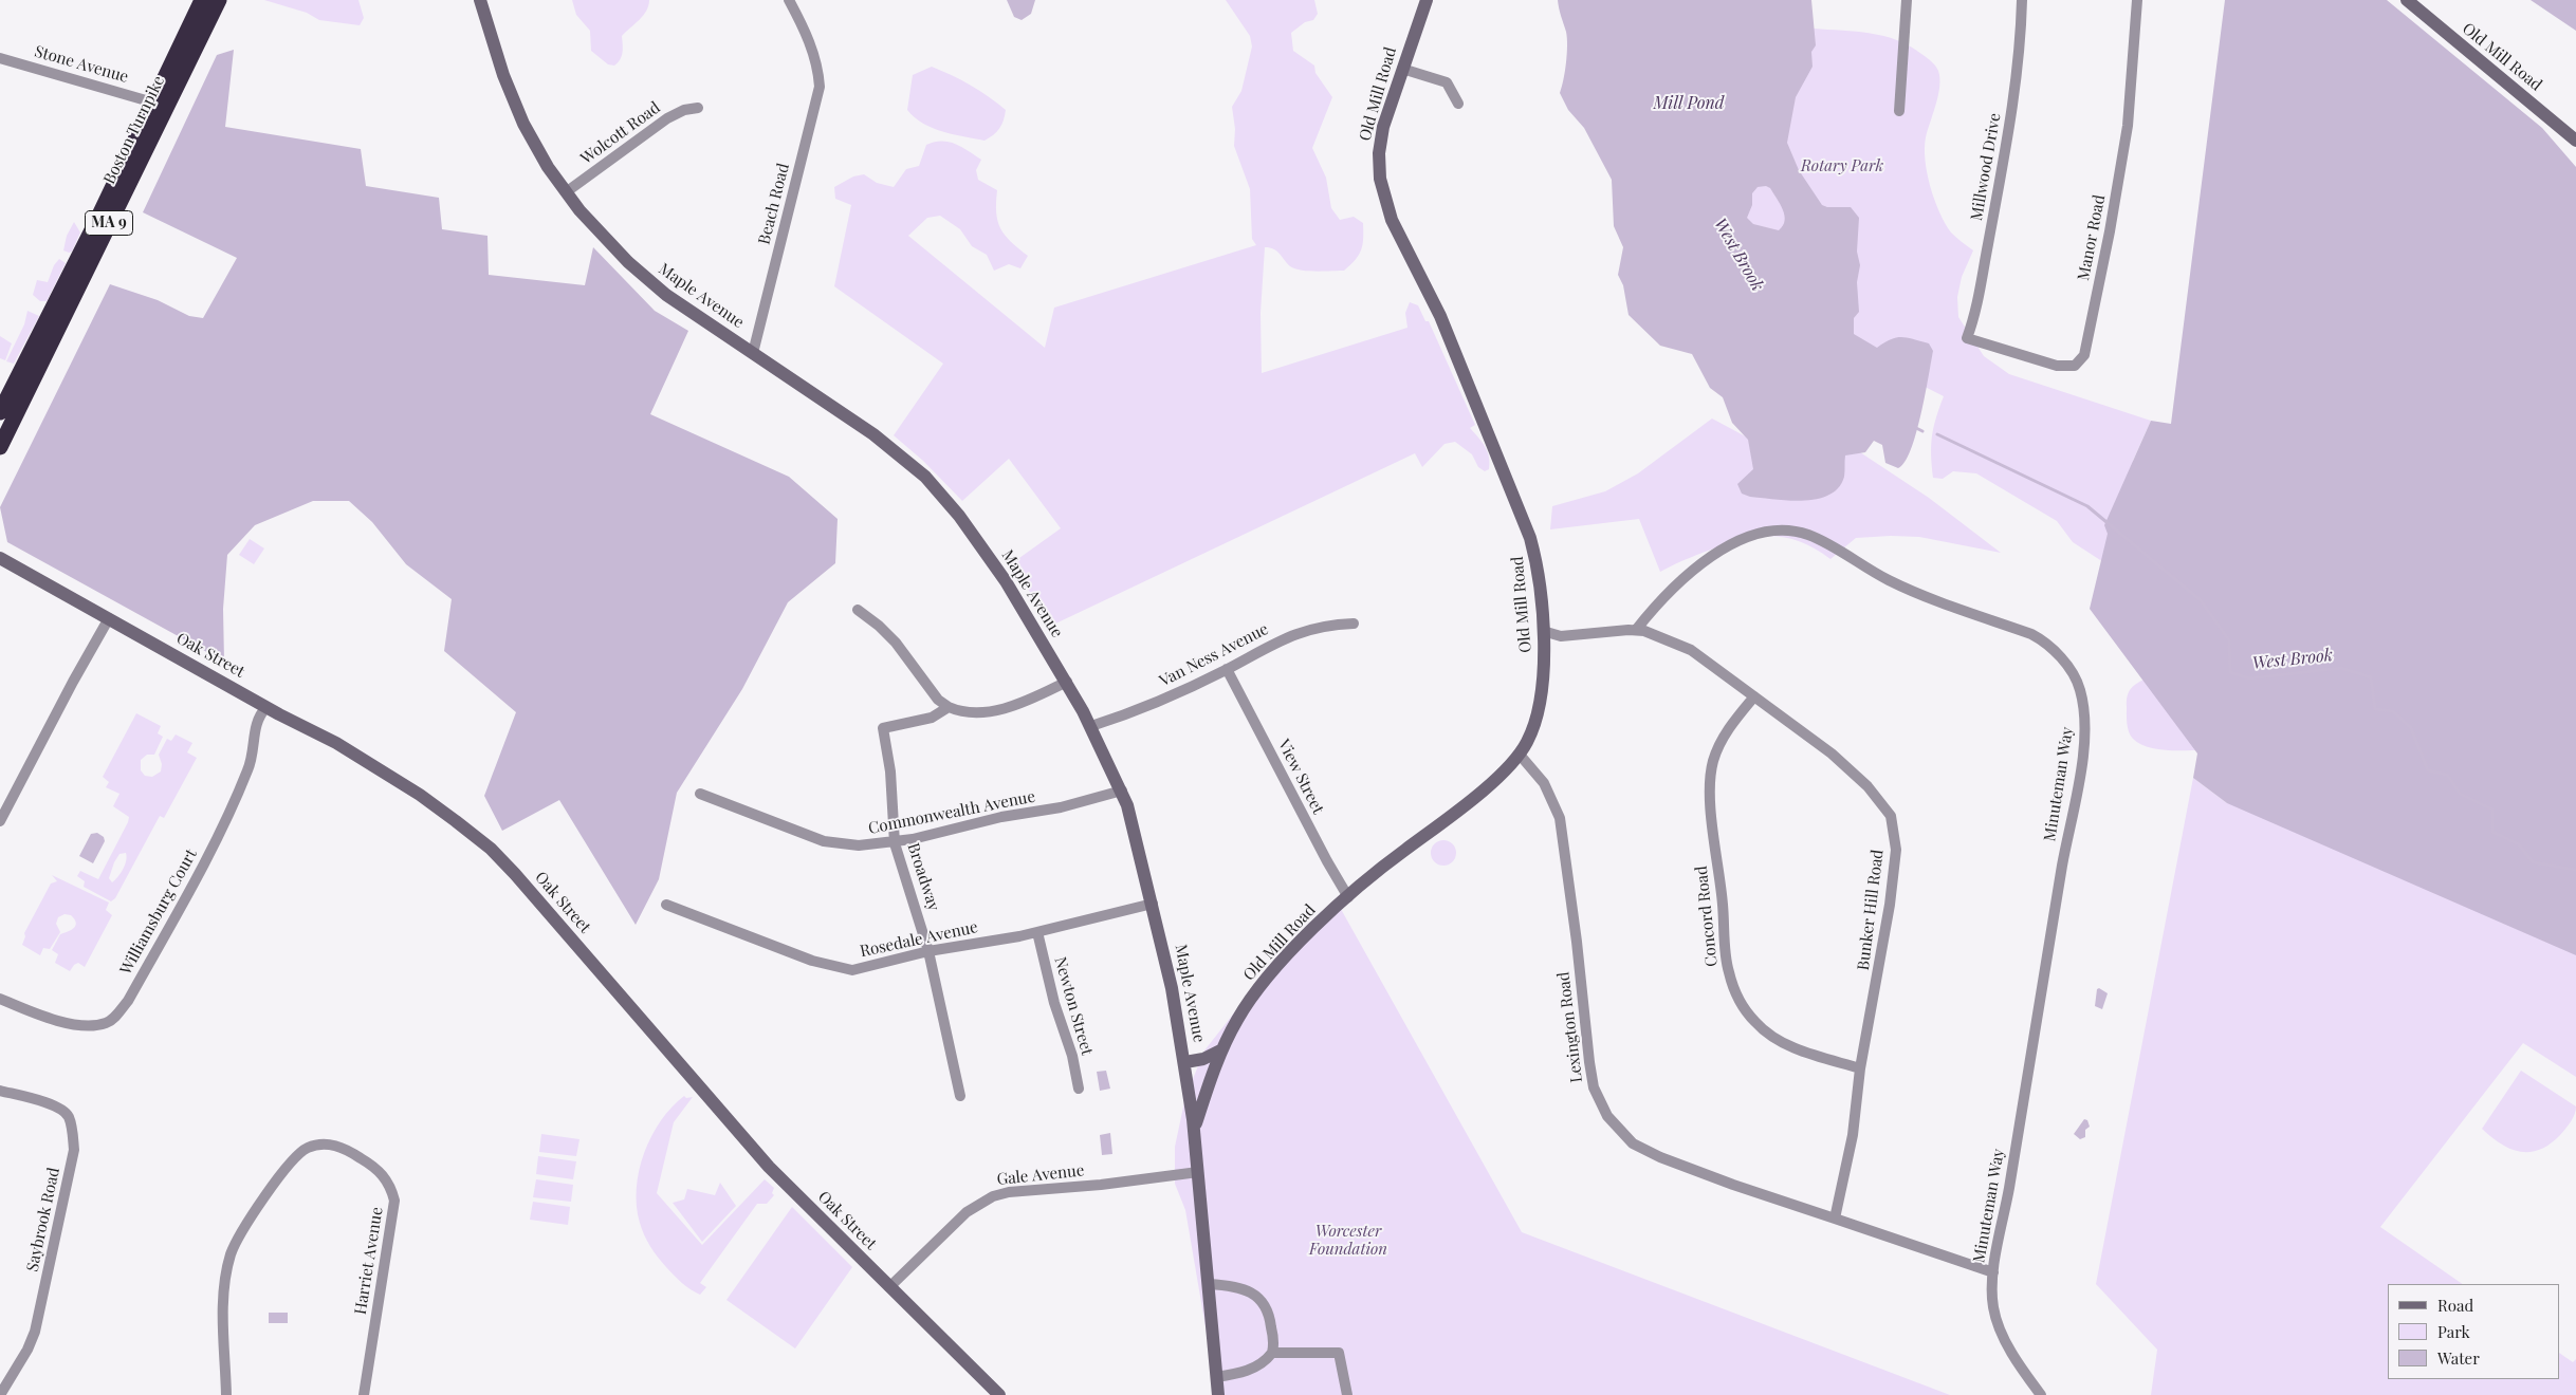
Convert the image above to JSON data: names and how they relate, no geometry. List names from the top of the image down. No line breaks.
{"streets":{"highway":["Boston Turnpike","MA 9"],"street":["Old Mill Road","Stone Avenue","Wolcott Road","Millwood Drive","Beach Road","Manor Road","Maple Avenue","Oak Street","Van Ness Avenue","View Street","Minuteman Way","Commonwealth Avenue","Broadway","Bunker Hill Road","Williamsburg Court","Concord Road","Rosedale Avenue","Newton Street","Lexington Road","Gale Avenue","Saybrook Road","Harriet Avenue"]},"crossings":[["Old Mill Road","Maple Avenue"],["Old Mill Road","View Street"],["Old Mill Road","Bunker Hill Road"],["Old Mill Road","Lexington Road"],["Stone Avenue","Boston Turnpike"],["Wolcott Road","Maple Avenue"],["Millwood Drive","Manor Road"],["Beach Road","Maple Avenue"],["Maple Avenue","Van Ness Avenue"],["Maple Avenue","Commonwealth Avenue"],["Maple Avenue","Rosedale Avenue"],["Maple Avenue","Gale Avenue"],["Oak Street","Williamsburg Court"],["Oak Street","Gale Avenue"],["Van Ness Avenue","View Street"],["Minuteman Way","Bunker Hill Road"],["Commonwealth Avenue","Broadway"],["Broadway","Rosedale Avenue"],["Bunker Hill Road","Concord Road"],["Bunker Hill Road","Lexington Road"],["Rosedale Avenue","Newton Street"]],"water":["Mill Pond","West Brook"],"parks":["Rotary Park","Worcester Foundation"],"legend":["Road","Park","Water"]}
